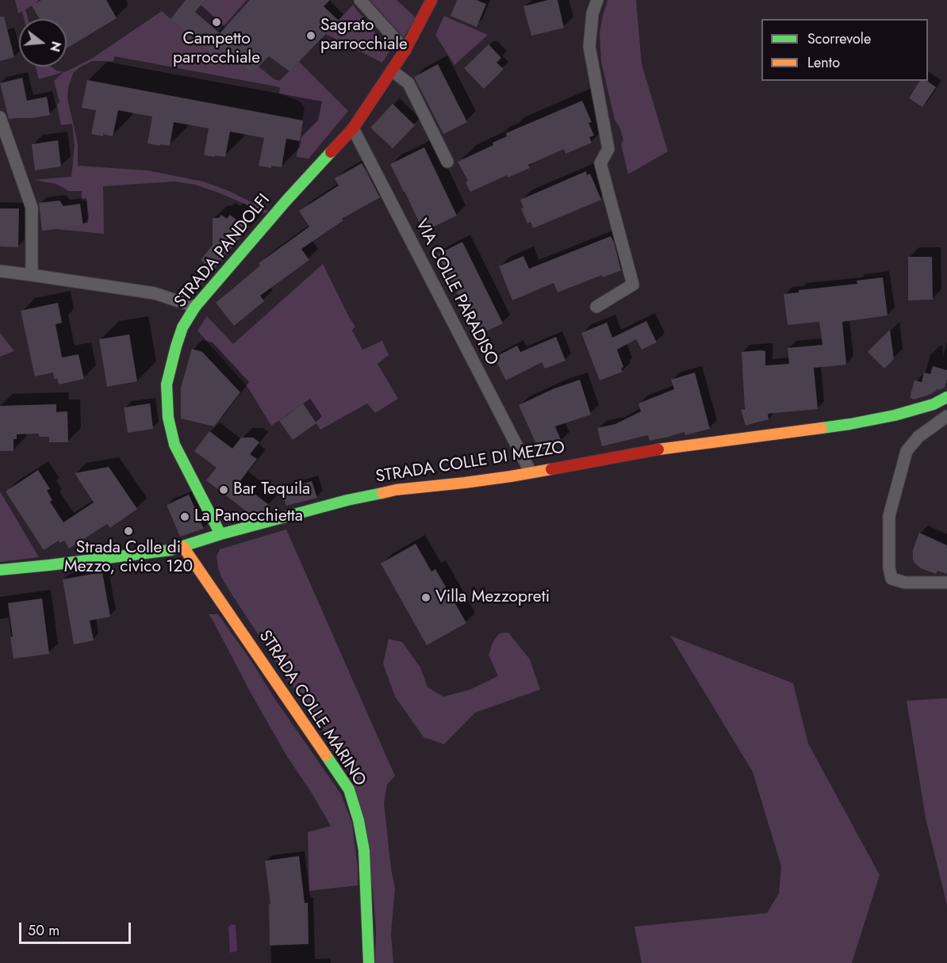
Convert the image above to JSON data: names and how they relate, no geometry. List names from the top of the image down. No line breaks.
{"streets":{"street":["STRADA PANDOLFI","VIA COLLE PARADISO","STRADA COLLE DI MEZZO","STRADA COLLE MARINO"]},"crossings":[["STRADA PANDOLFI","VIA COLLE PARADISO"],["STRADA PANDOLFI","STRADA COLLE DI MEZZO"],["VIA COLLE PARADISO","STRADA COLLE DI MEZZO"],["STRADA COLLE DI MEZZO","STRADA COLLE MARINO"]],"places":["Campetto parrocchiale","Sagrato parrocchiale","Bar Tequila","La Panocchietta","Strada Colle di Mezzo, civico 120","Villa Mezzopreti"],"legend":["Scorrevole","Lento"],"scale_bar":"50 m","north":"right"}
